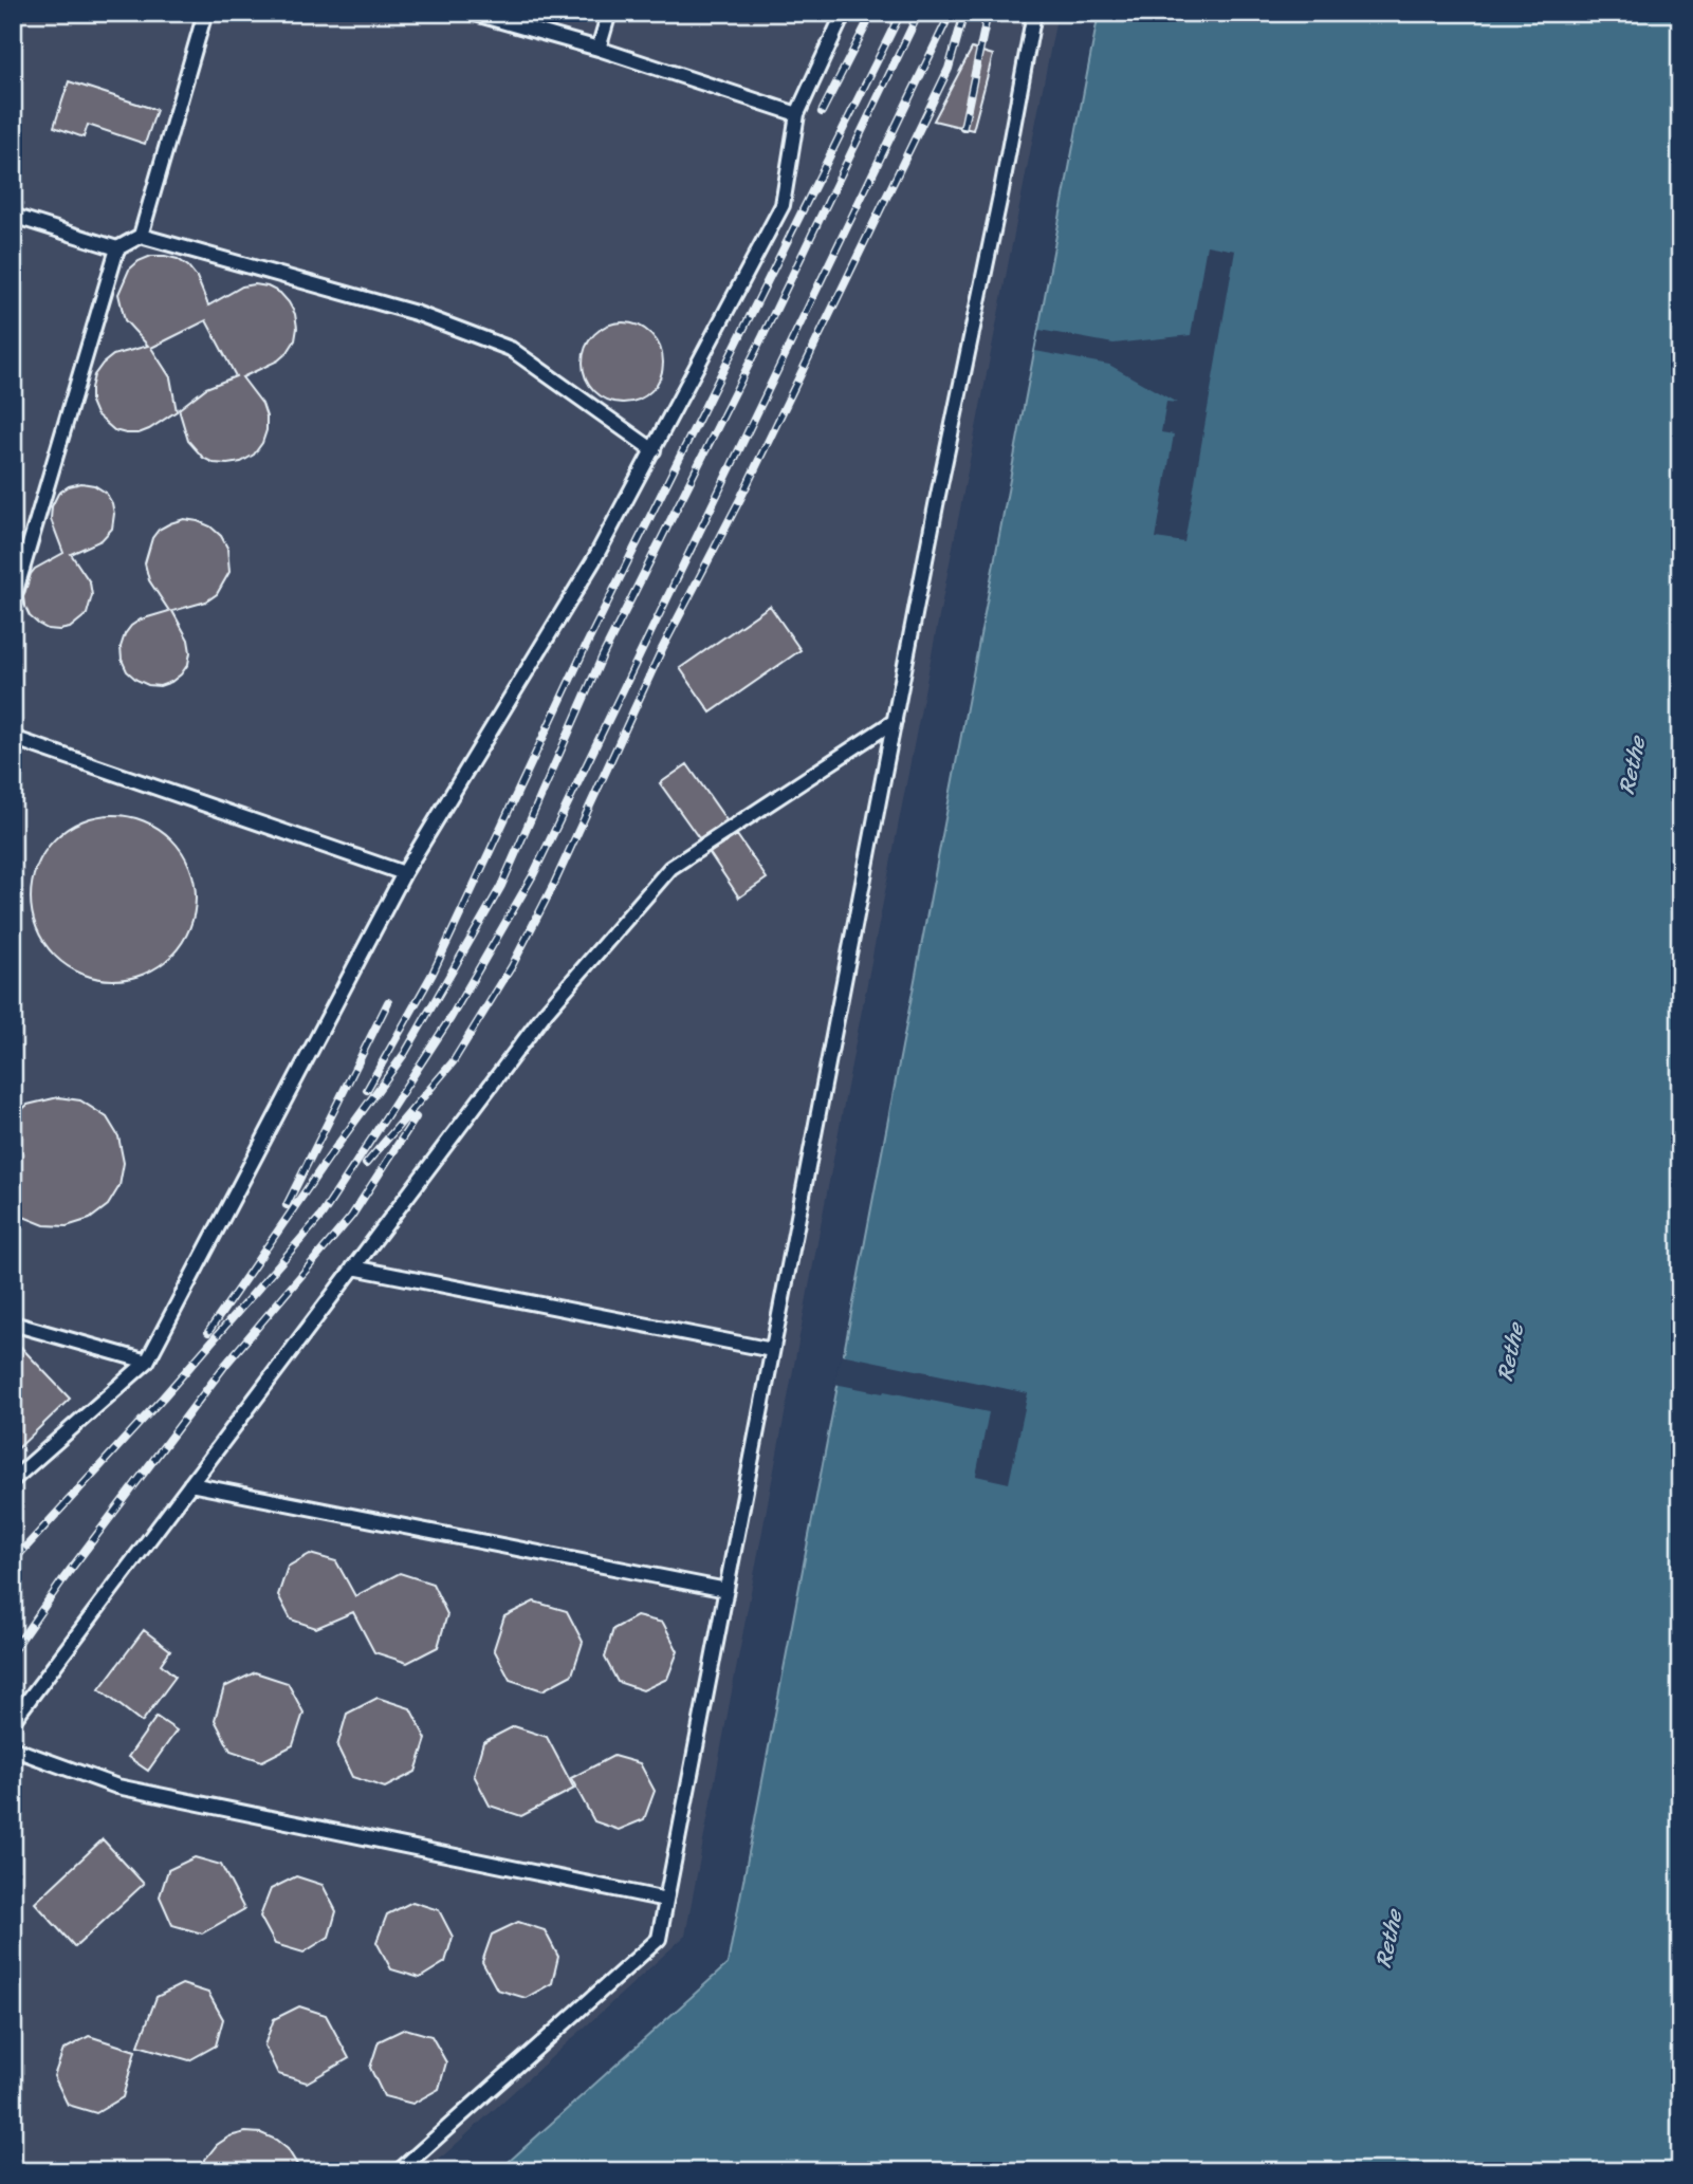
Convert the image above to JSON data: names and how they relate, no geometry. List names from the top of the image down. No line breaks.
{"water":["Rethe"]}
